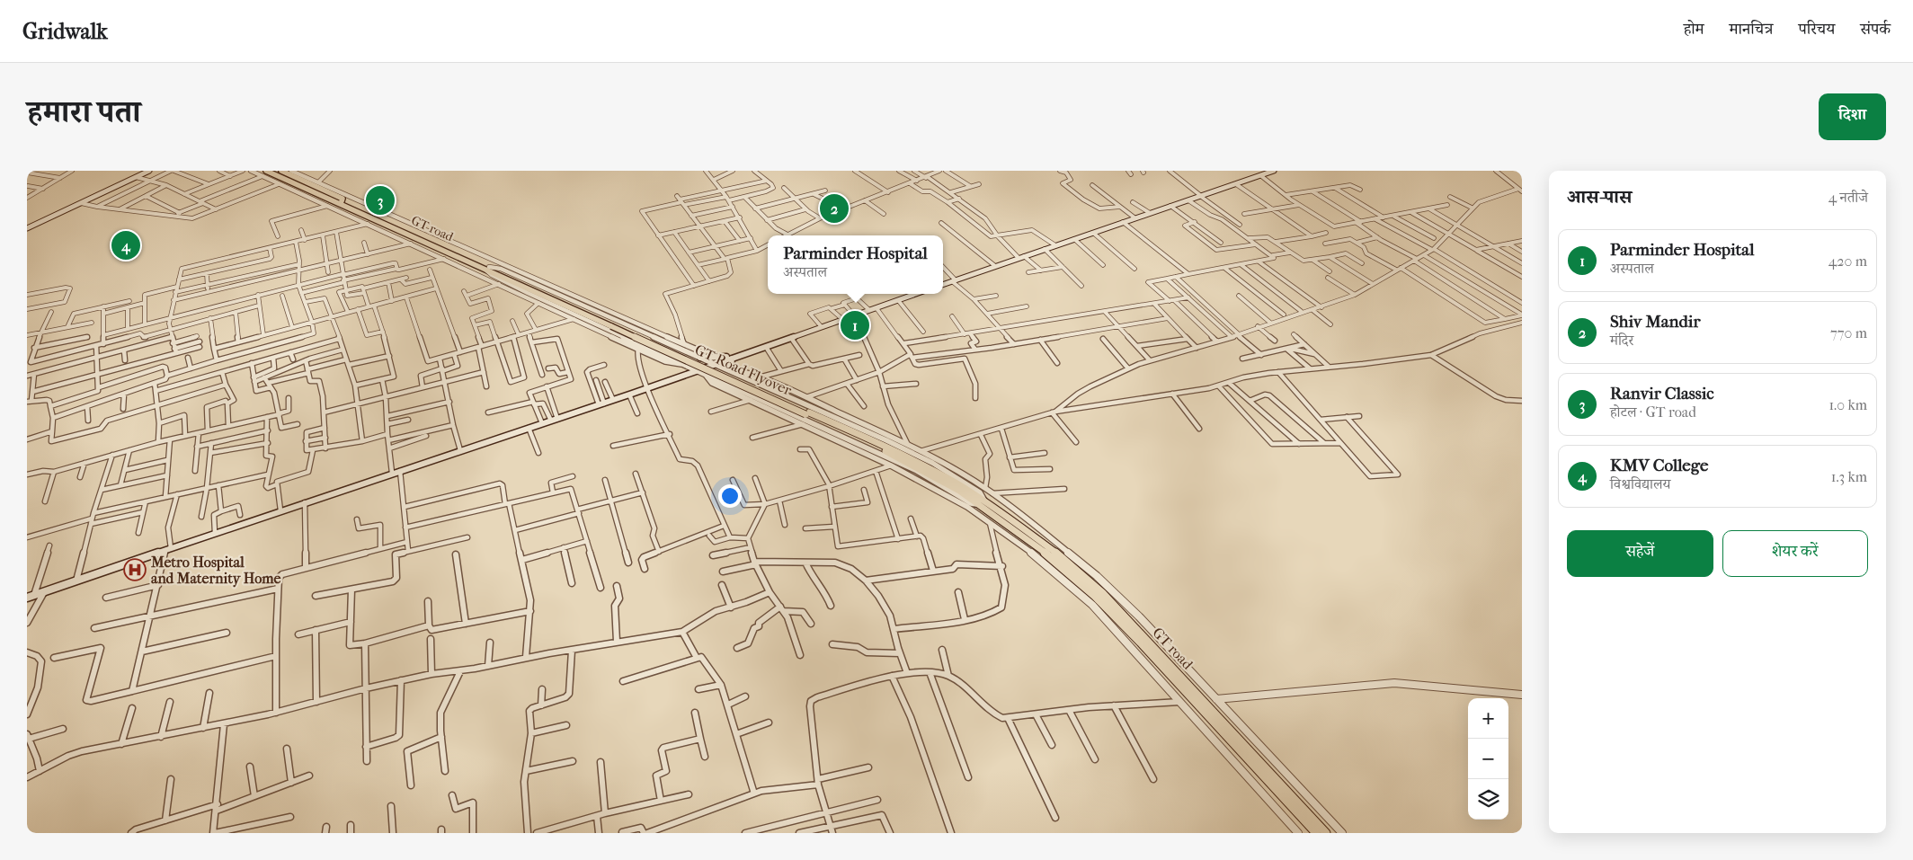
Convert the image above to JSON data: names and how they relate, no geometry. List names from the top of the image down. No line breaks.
{"streets":{"highway":["GT road","GT Road Flyover"]},"crossings":[["GT road","GT Road Flyover"]],"places":{"hospital":["Metro Hospital and Maternity Home"]},"page":{"header":"Gridwalk","nav":["होम","मानचित्र","परिचय","संपर्क"],"title":"हमारा पता","buttons":["दिशा",["सहेजें","शेयर करें"]],"heading":["आस-पास","4 नतीजे"],"pins":["3","2","4","1"],"list":[{"mark":"1","name":"Parminder Hospital","note":"अस्पताल","value":"420 m"},{"mark":"2","name":"Shiv Mandir","note":"मंदिर","value":"770 m"},{"mark":"3","name":"Ranvir Classic","note":"होटल · GT road","value":"1.0 km"},{"mark":"4","name":"KMV College","note":"विश्वविद्यालय","value":"1.3 km"}],"popup":["Parminder Hospital","अस्पताल"],"map_buttons":["+","−"]}}
